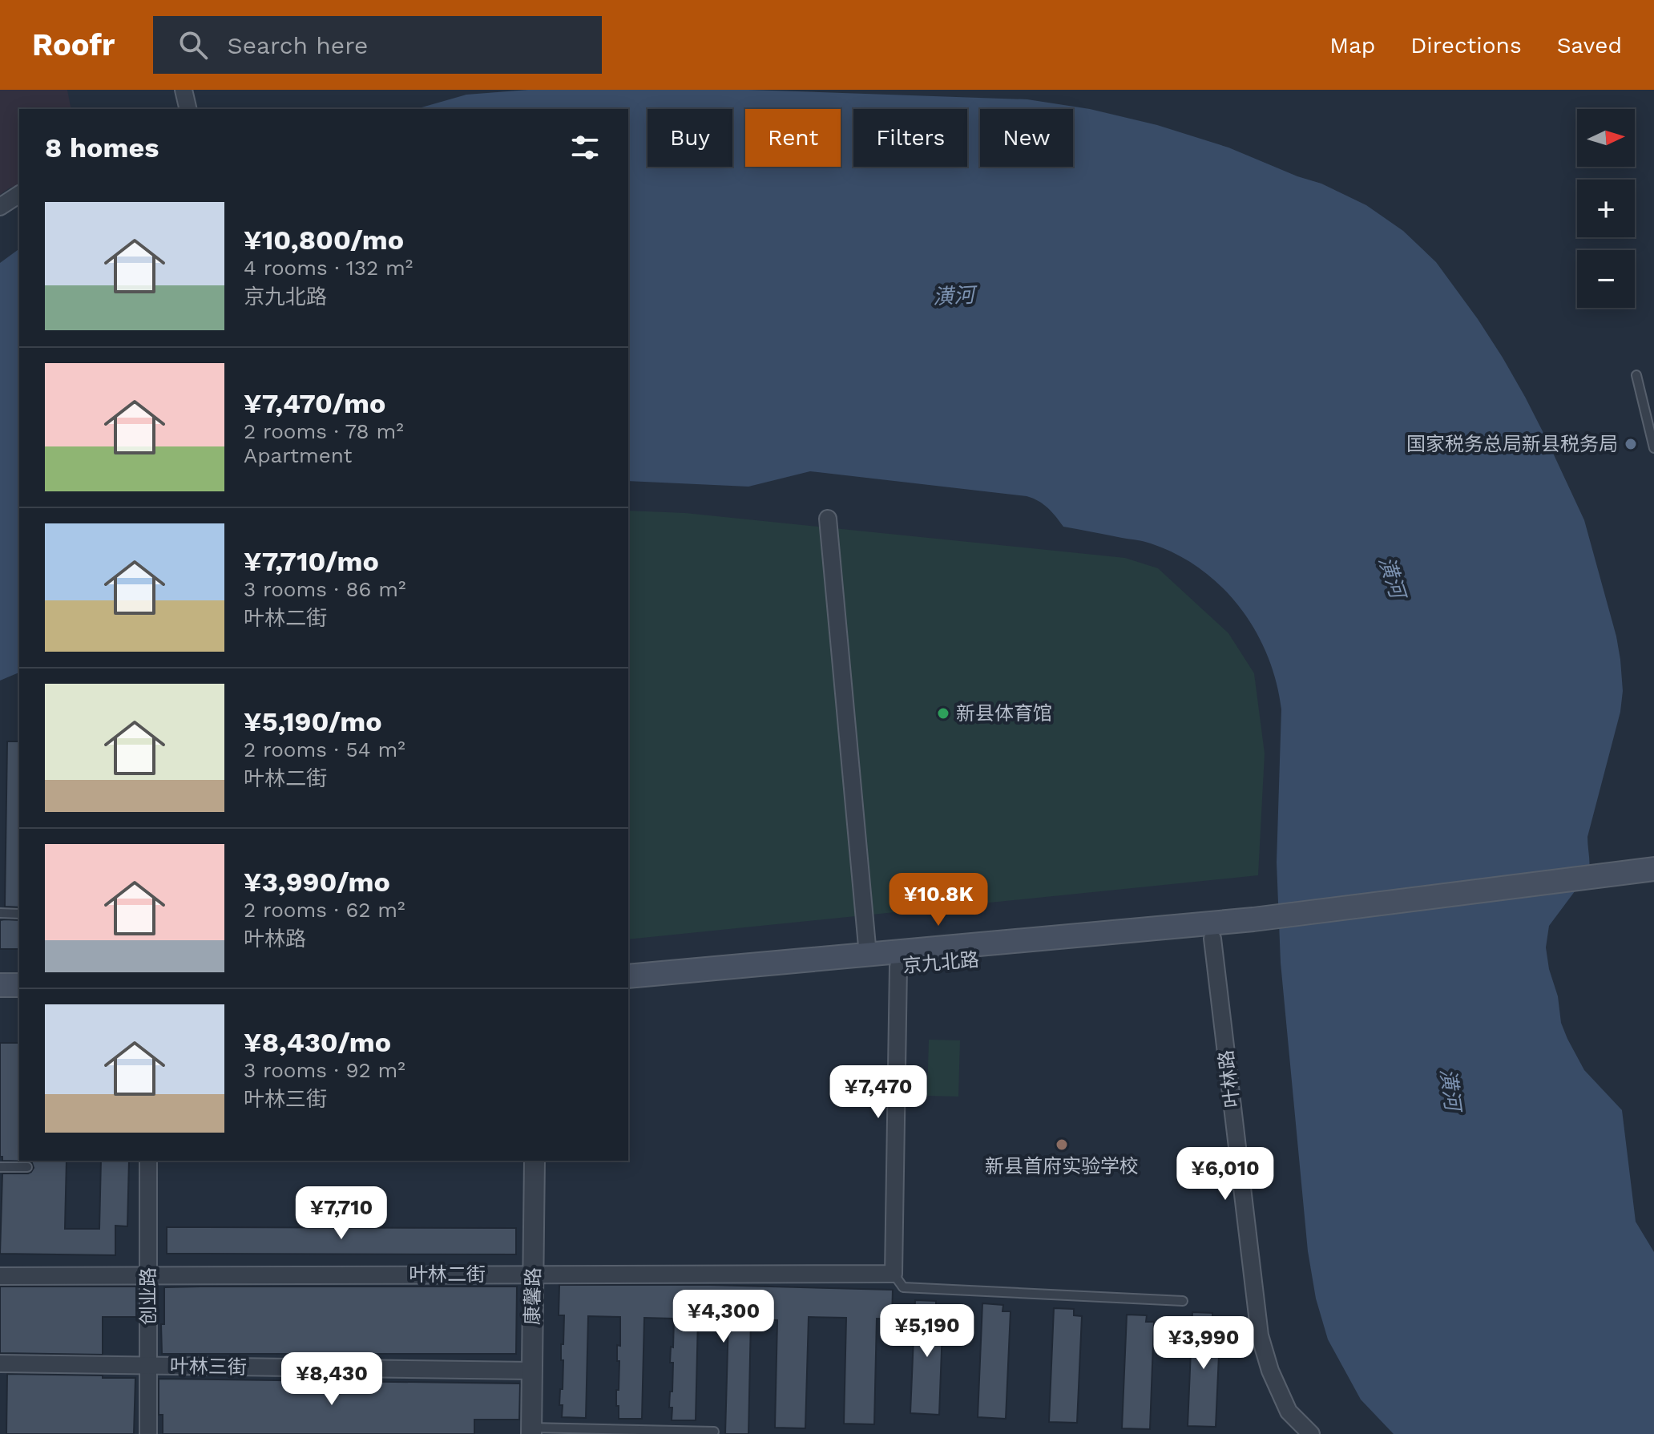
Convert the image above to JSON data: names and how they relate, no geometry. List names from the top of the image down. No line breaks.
{"streets":{"main road":["京九北路"],"street":["叶林路","叶林二街","创业路","康馨路","叶林三街"]},"crossings":[["京九北路","叶林路"],["叶林二街","创业路"],["叶林二街","康馨路"],["创业路","叶林三街"],["康馨路","叶林三街"]],"water":["潢河"],"places":["国家税务总局新县税务局","新县体育馆","新县首府实验学校"],"north":"right","page":{"header":"Roofr","search":"Search here","nav":["Map","Directions","Saved"],"map_buttons":["+","−"],"chip":["Buy","Rent","Filters","New"],"heading":"8 homes","list":[{"name":"¥10,800/mo","note":"4 rooms · 132 m² · 京九北路"},{"name":"¥7,470/mo","note":"2 rooms · 78 m² · Apartment"},{"name":"¥7,710/mo","note":"3 rooms · 86 m² · 叶林二街"},{"name":"¥5,190/mo","note":"2 rooms · 54 m² · 叶林二街"},{"name":"¥3,990/mo","note":"2 rooms · 62 m² · 叶林路"},{"name":"¥8,430/mo","note":"3 rooms · 92 m² · 叶林三街"}],"price":["¥10.8K","¥7,470","¥6,010","¥7,710","¥4,300","¥5,190","¥3,990","¥8,430"]}}
